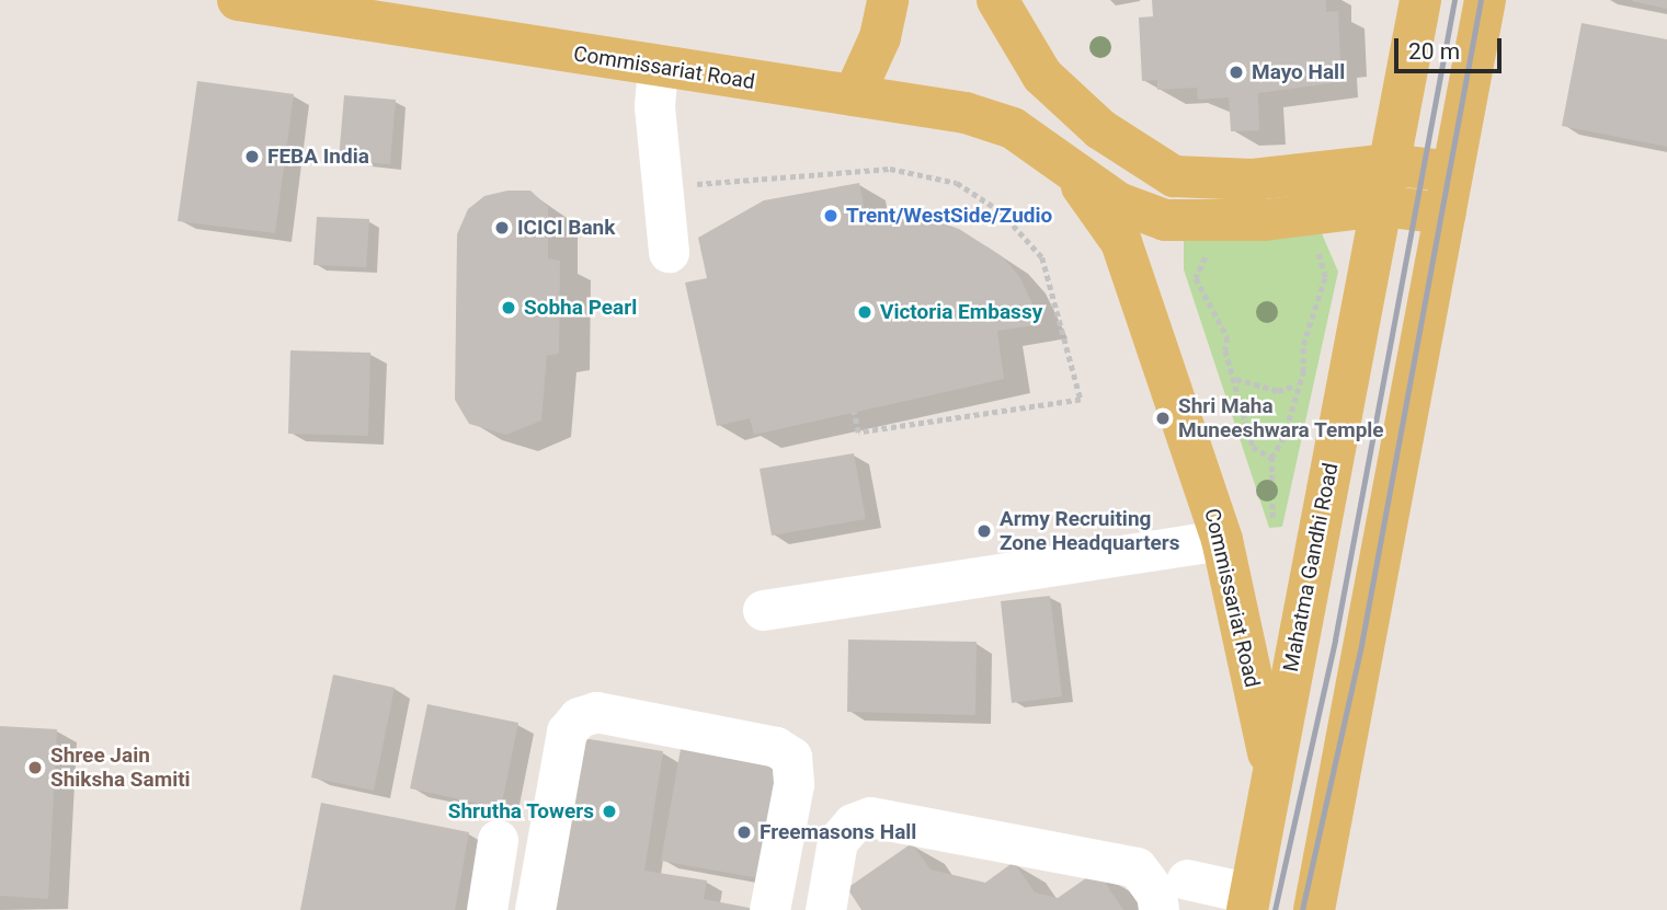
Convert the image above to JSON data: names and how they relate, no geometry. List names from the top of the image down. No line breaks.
{"streets":{"main road":["Commissariat Road","Mahatma Gandhi Road"]},"crossings":[["Commissariat Road","Mahatma Gandhi Road"]],"places":["Mayo Hall","FEBA India","Trent/WestSide/Zudio","ICICI Bank","Sobha Pearl","Victoria Embassy","Shri Maha Muneeshwara Temple","Army Recruiting Zone Headquarters","Shree Jain Shiksha Samiti","Shrutha Towers","Freemasons Hall"],"scale_bar":"20 m"}
